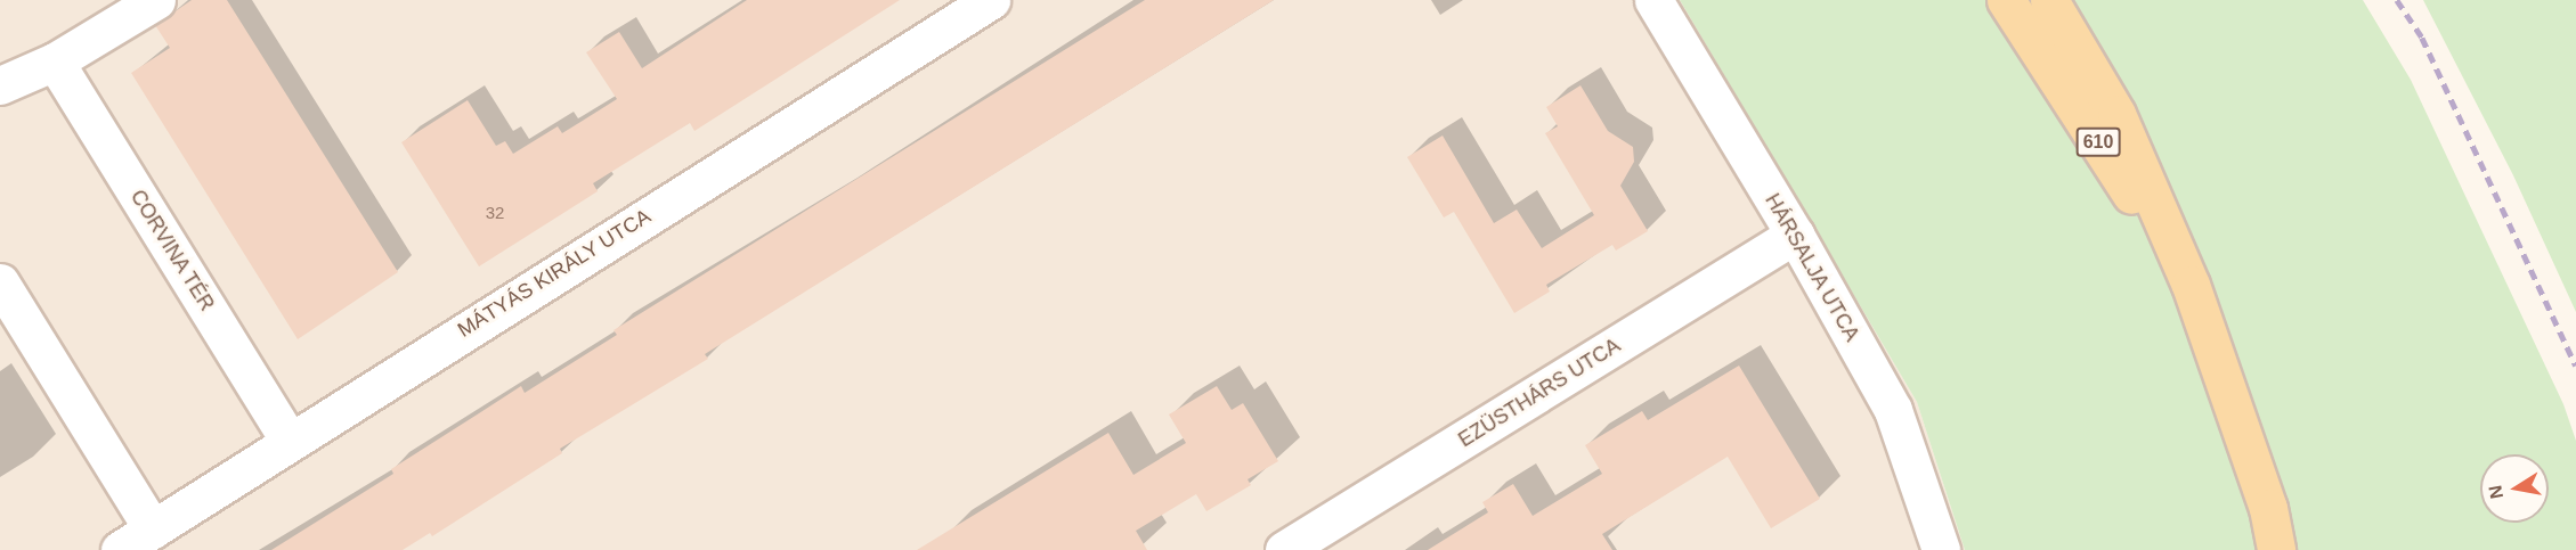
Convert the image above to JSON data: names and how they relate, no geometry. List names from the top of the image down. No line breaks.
{"streets":{"main road":["610"],"street":["CORVINA TÉR","HÁRSALJA UTCA","MÁTYÁS KIRÁLY UTCA","EZÜSTHÁRS UTCA"]},"crossings":[["CORVINA TÉR","MÁTYÁS KIRÁLY UTCA"],["HÁRSALJA UTCA","EZÜSTHÁRS UTCA"]],"house_numbers":["32"],"north":"left"}
